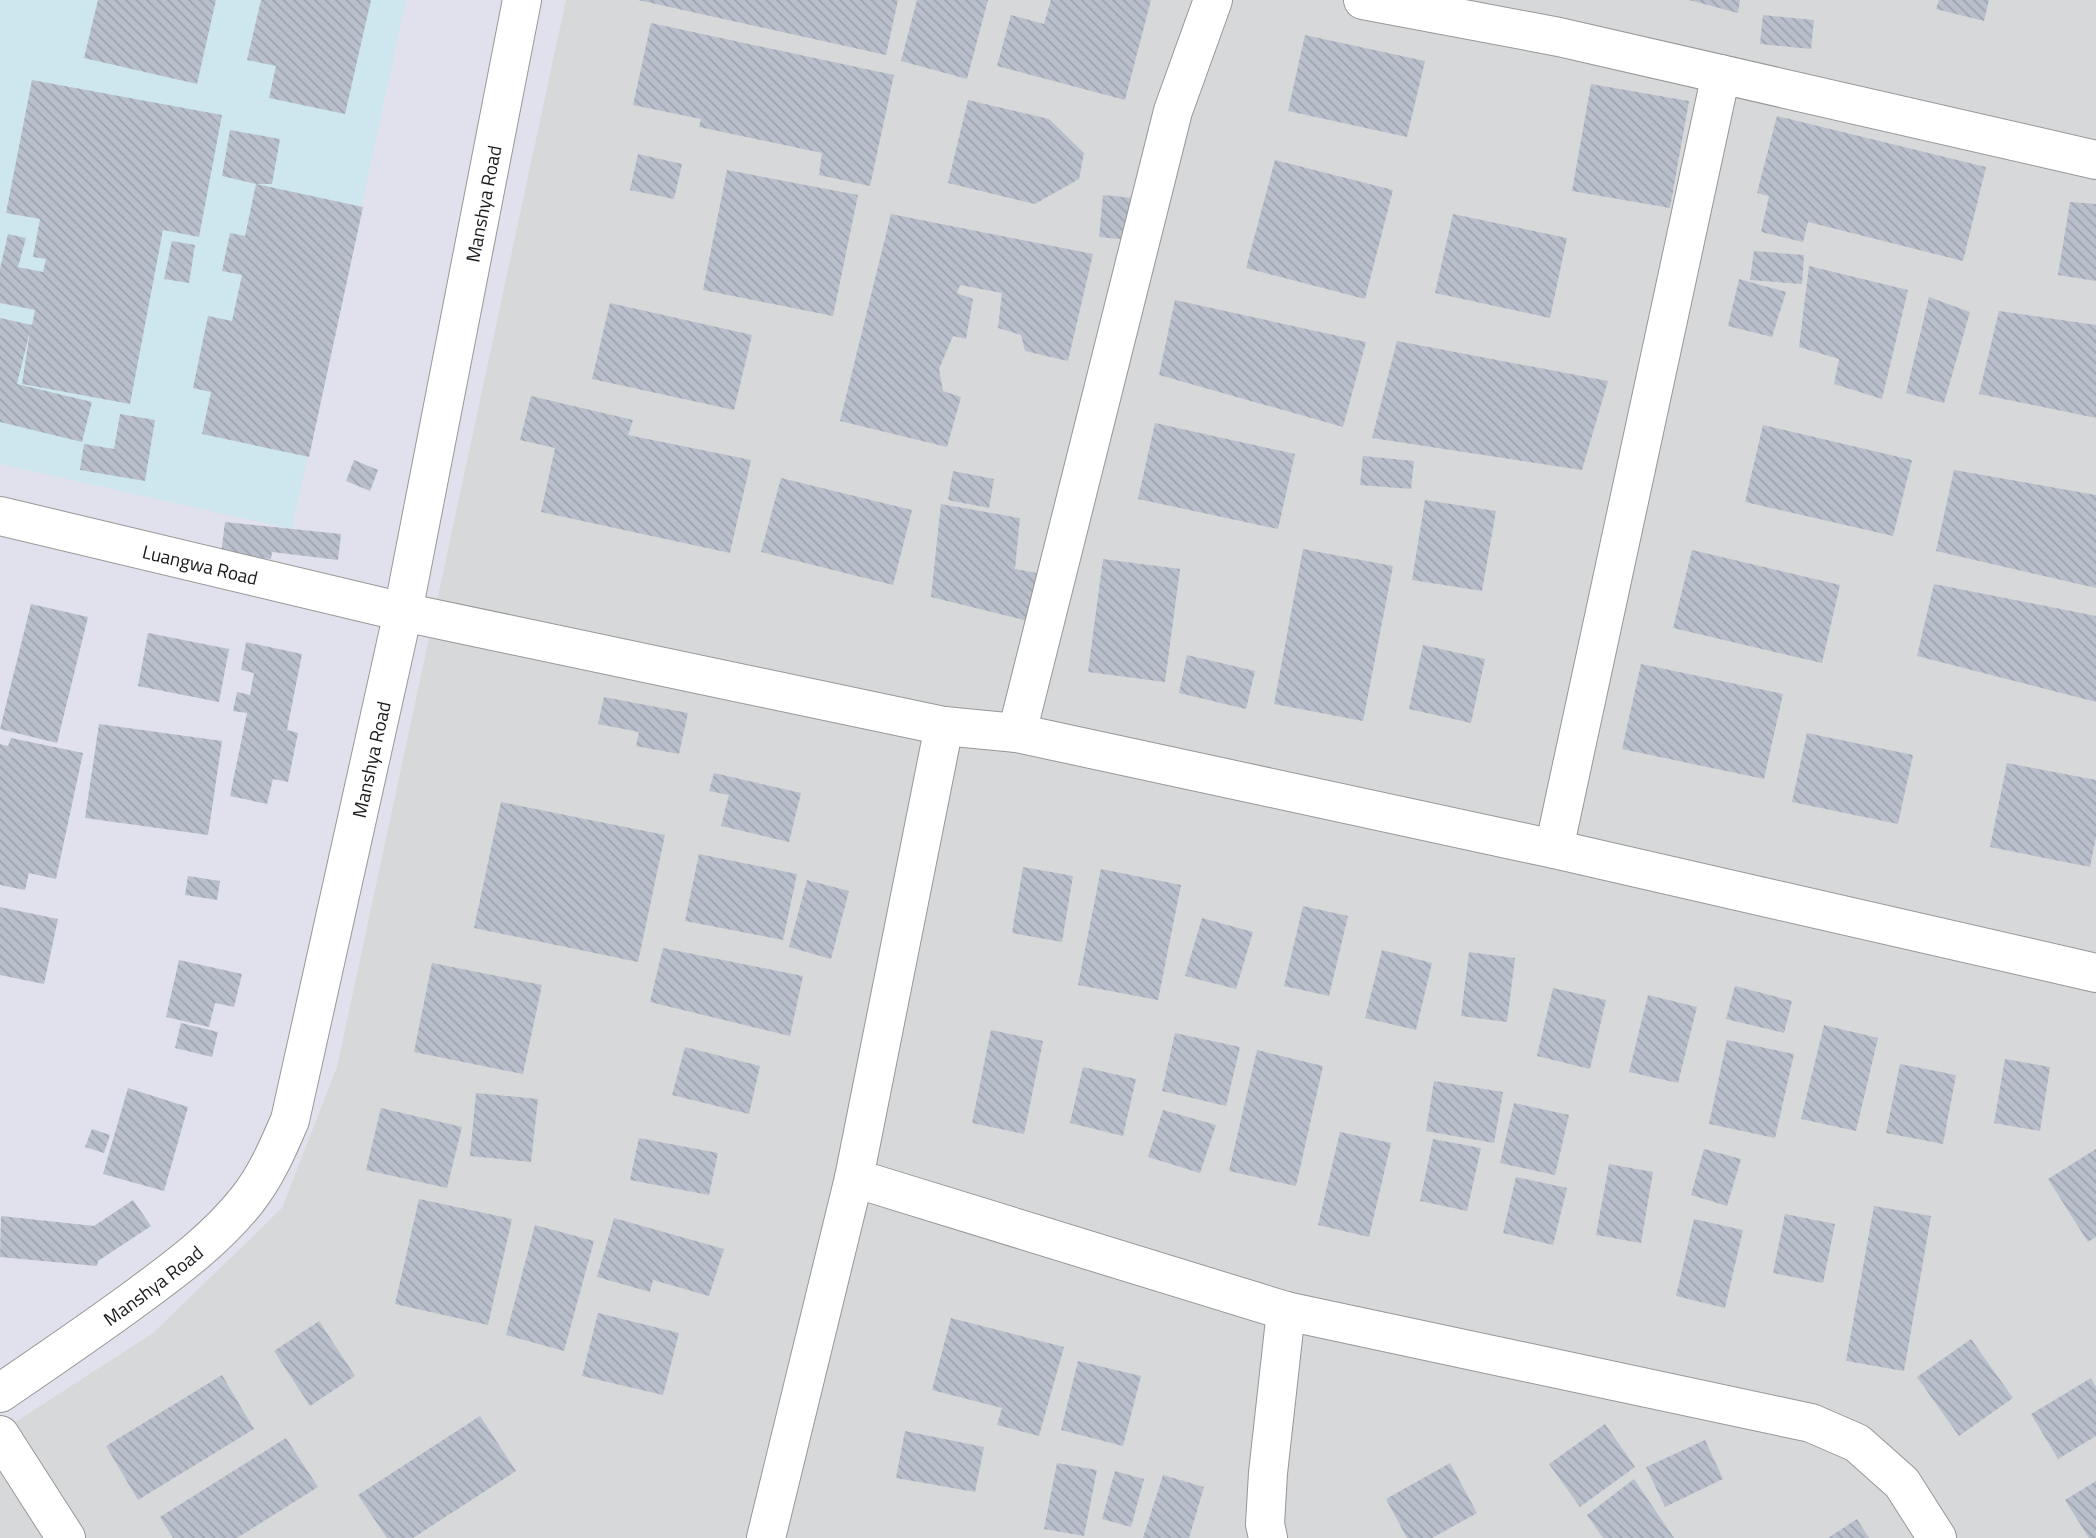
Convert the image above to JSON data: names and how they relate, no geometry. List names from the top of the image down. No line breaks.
{"streets":{"street":["Manshya Road","Luangwa Road"]},"crossings":[["Manshya Road","Luangwa Road"]]}
